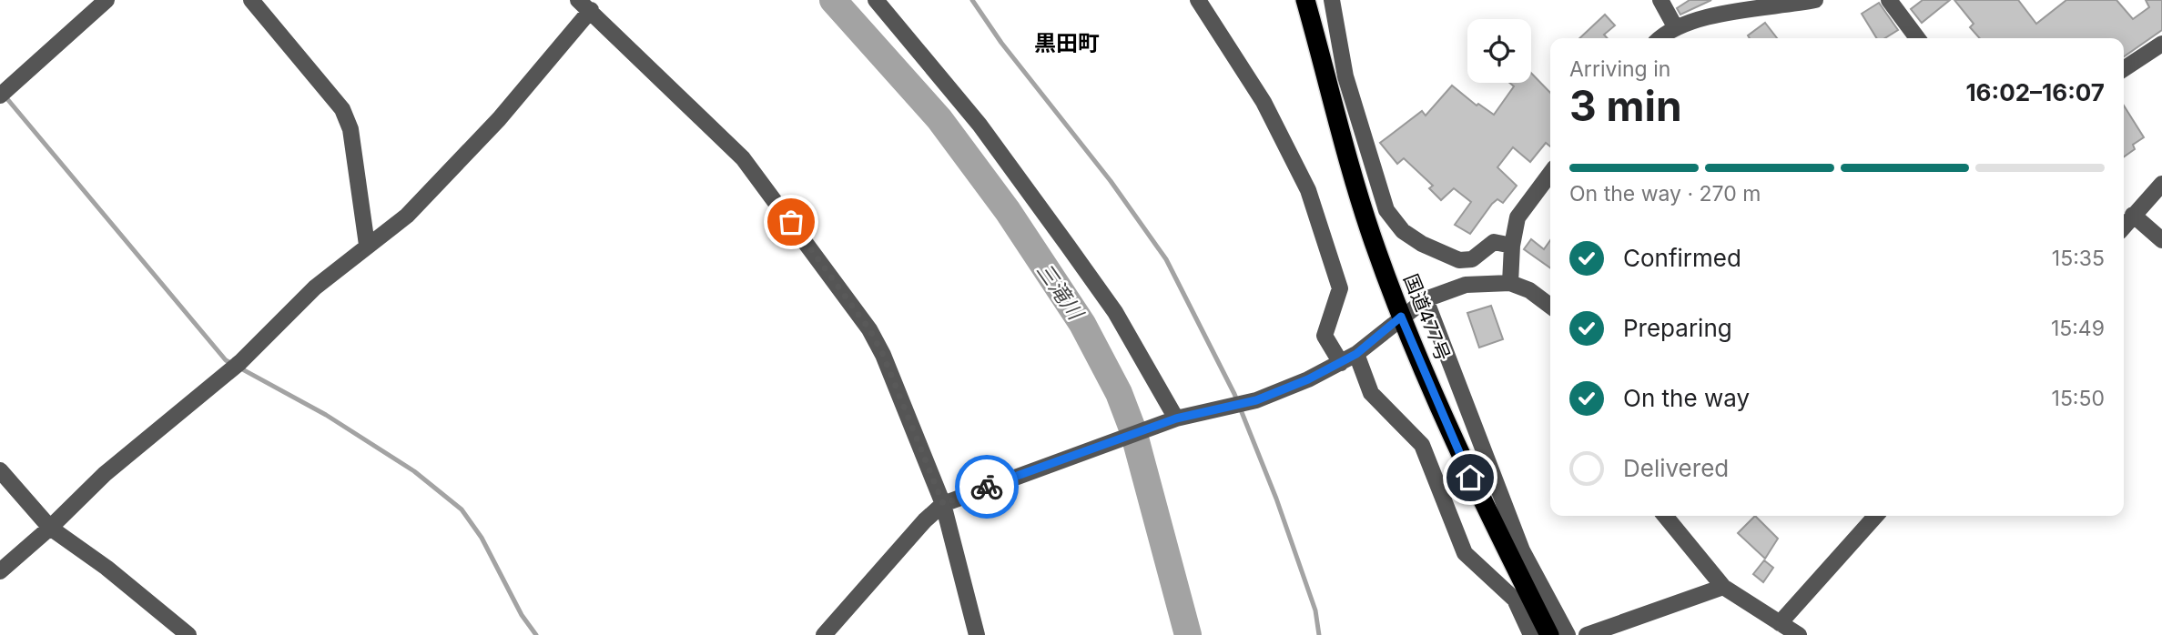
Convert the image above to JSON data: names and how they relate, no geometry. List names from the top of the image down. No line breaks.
{"streets":{"highway":["国道477号"]},"districts":["黒田町"],"water":["三滝川"],"page":{"heading":["3 min","Arriving in","16:02–16:07"],"bar":"On the way · 270 m","list":[["Confirmed","15:35"],["Preparing","15:49"],["On the way","15:50"],"Delivered"]}}
